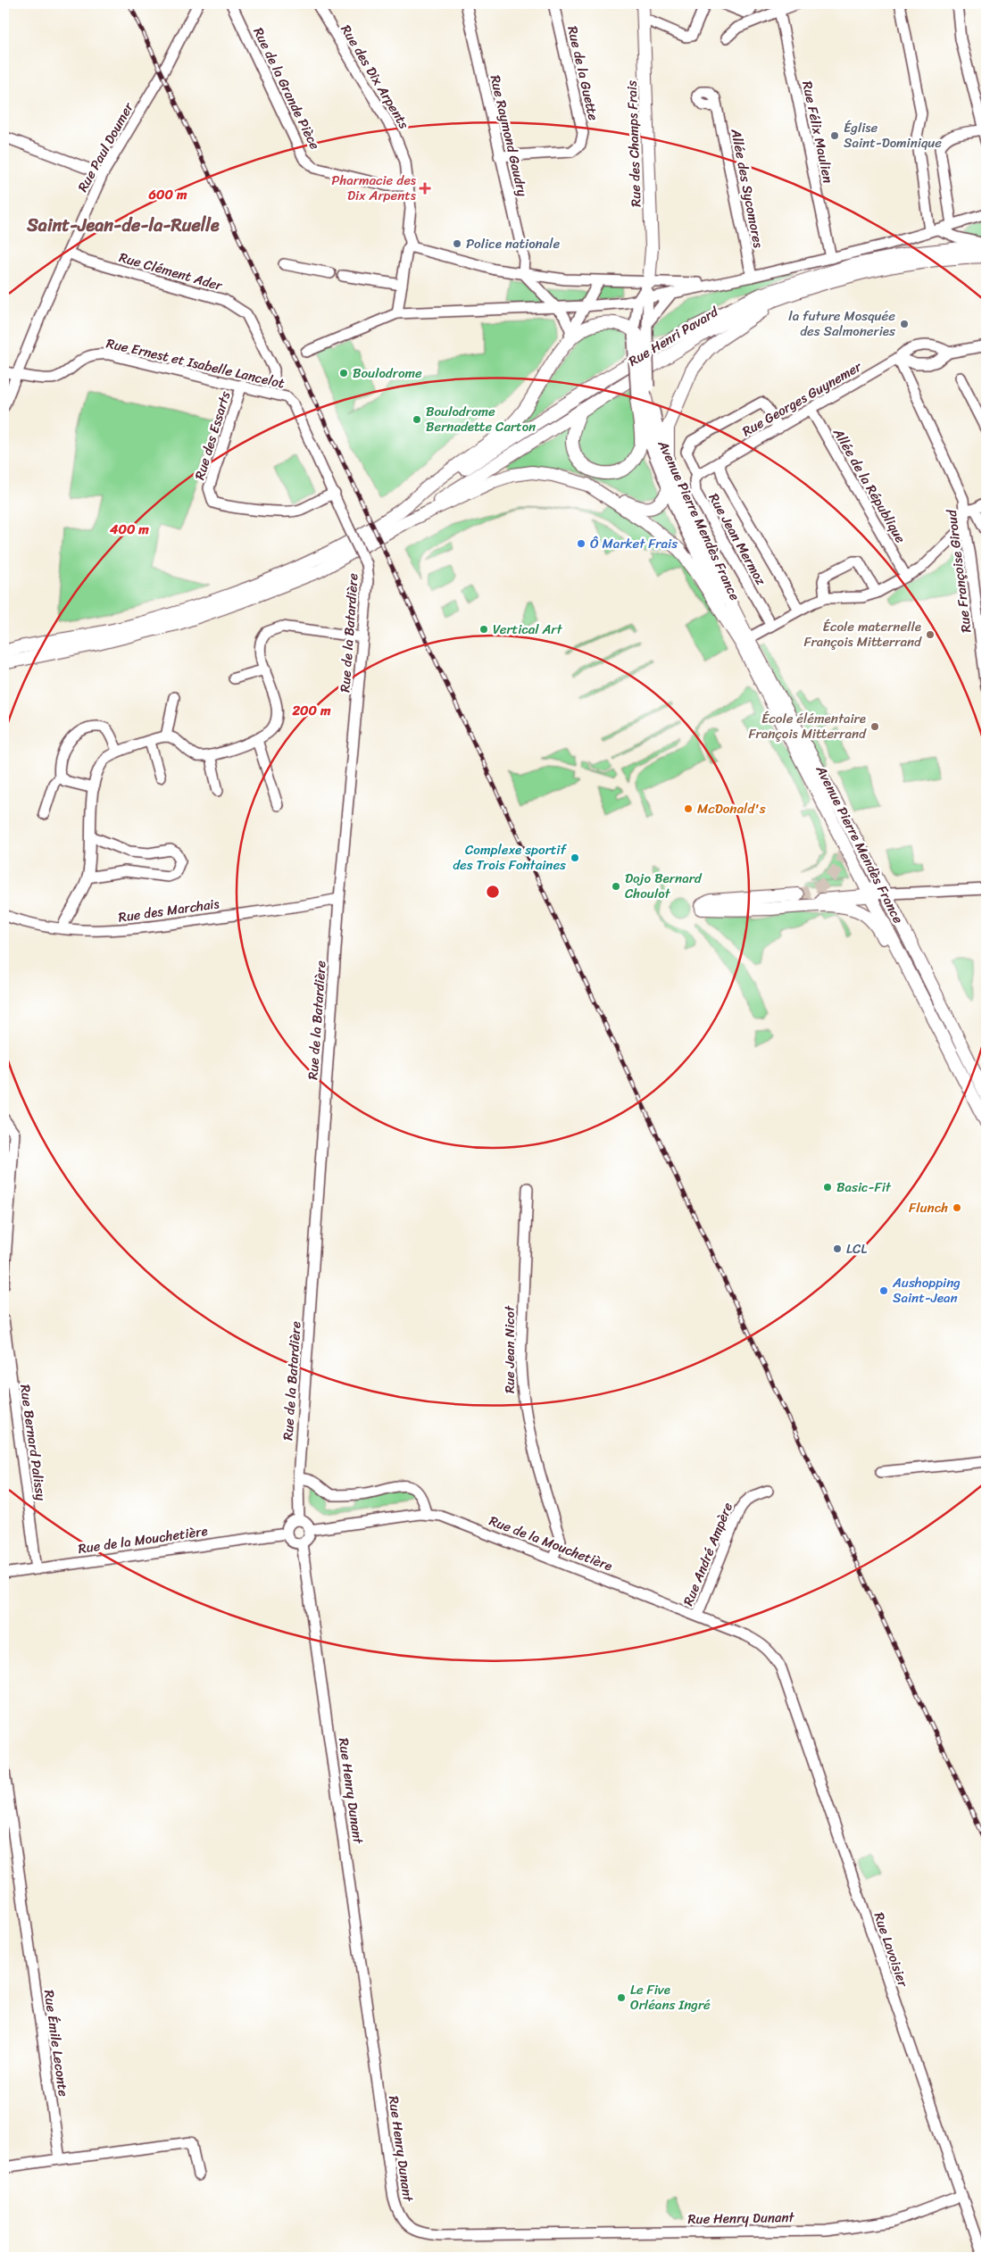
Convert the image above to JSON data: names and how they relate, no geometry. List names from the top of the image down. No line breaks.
{"streets":{"main road":["Rue des Champs Frais","Rue Henri Pavard","Avenue Pierre Mendès France"],"street":["Rue de la Guette","Rue des Dix Arpents","Rue de la Grande Pièce","Rue Félix Maulien","Rue Raymond Gaudry","Rue Paul Doumer","Allée des Sycomores","Rue Clément Ader","Rue Ernest et Isabelle Lancelot","Rue Georges Guynemer","Rue des Essarts","Allée de la République","Rue Jean Mermoz","Rue Françoise Giroud","Rue de la Batardière","Rue des Marchais","Rue Jean Nicot","Rue Bernard Palissy","Rue de la Mouchetière","Rue André Ampère","Rue Henry Dunant","Rue Lavoisier","Rue Émile Leconte"]},"crossings":[["Rue de la Guette","Rue Raymond Gaudry"],["Rue des Dix Arpents","Rue de la Grande Pièce"],["Rue des Dix Arpents","Rue Henri Pavard"],["Rue Félix Maulien","Rue Henri Pavard"],["Rue Raymond Gaudry","Rue Henri Pavard"],["Rue des Champs Frais","Rue Henri Pavard"],["Rue Paul Doumer","Rue Clément Ader"],["Rue Paul Doumer","Rue Ernest et Isabelle Lancelot"],["Allée des Sycomores","Rue Henri Pavard"],["Rue Ernest et Isabelle Lancelot","Rue des Essarts"],["Rue Ernest et Isabelle Lancelot","Rue de la Batardière"],["Rue Georges Guynemer","Allée de la République"],["Rue Georges Guynemer","Rue Jean Mermoz"],["Rue Georges Guynemer","Rue Françoise Giroud"],["Rue de la Batardière","Rue des Marchais"],["Rue de la Batardière","Rue de la Mouchetière"],["Rue de la Batardière","Rue Henry Dunant"],["Rue Jean Nicot","Rue de la Mouchetière"],["Rue Bernard Palissy","Rue de la Mouchetière"],["Rue de la Mouchetière","Rue André Ampère"],["Rue de la Mouchetière","Rue Henry Dunant"],["Rue de la Mouchetière","Rue Lavoisier"],["Rue Henry Dunant","Rue Lavoisier"]],"districts":["Saint-Jean-de-la-Ruelle"],"places":{"other":["Église Saint-Dominique","Police nationale","la future Mosquée des Salmoneries","Boulodrome","Boulodrome Bernadette Carton","Ô Market Frais","Vertical Art","École maternelle François Mitterrand","École élémentaire François Mitterrand","McDonald's","Complexe sportif des Trois Fontaines","Dojo Bernard Choulot","Basic-Fit","Flunch","LCL","Aushopping Saint-Jean","Le Five Orléans Ingré"],"health":["Pharmacie des Dix Arpents"]},"rings":["600 m","400 m","200 m"]}
